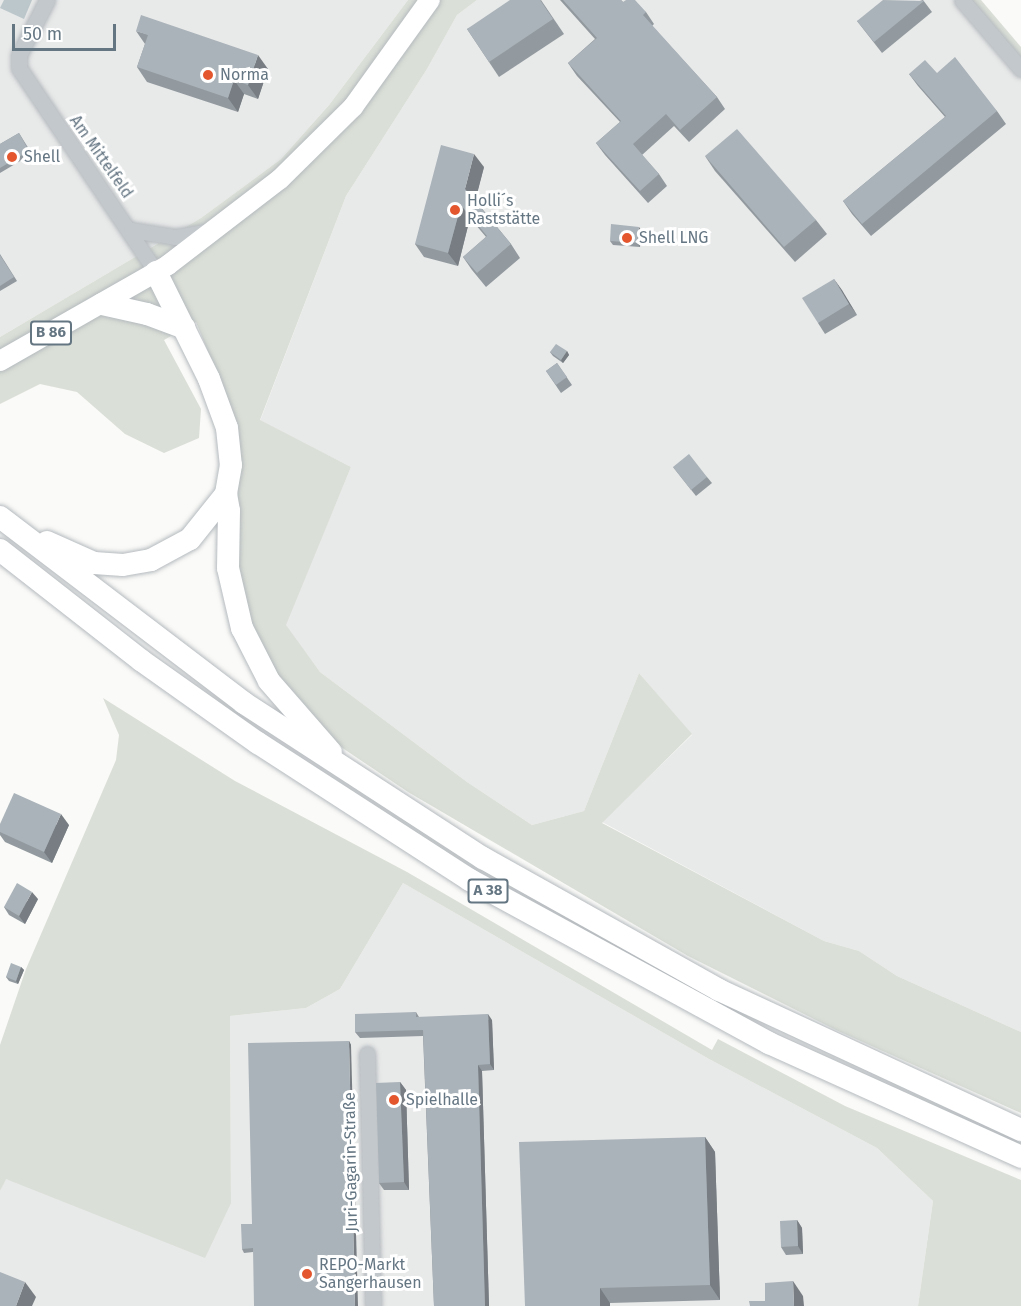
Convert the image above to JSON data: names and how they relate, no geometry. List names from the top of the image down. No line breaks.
{"streets":{"highway":["A 38"],"main road":["B 86"],"street":["Am Mittelfeld","Juri-Gagarin-Straße"]},"crossings":[["Am Mittelfeld","B 86"]],"places":["Norma","Shell","Holli´s Raststätte","Shell LNG","Spielhalle","REPO-Markt Sangerhausen"],"scale_bar":"50 m"}
